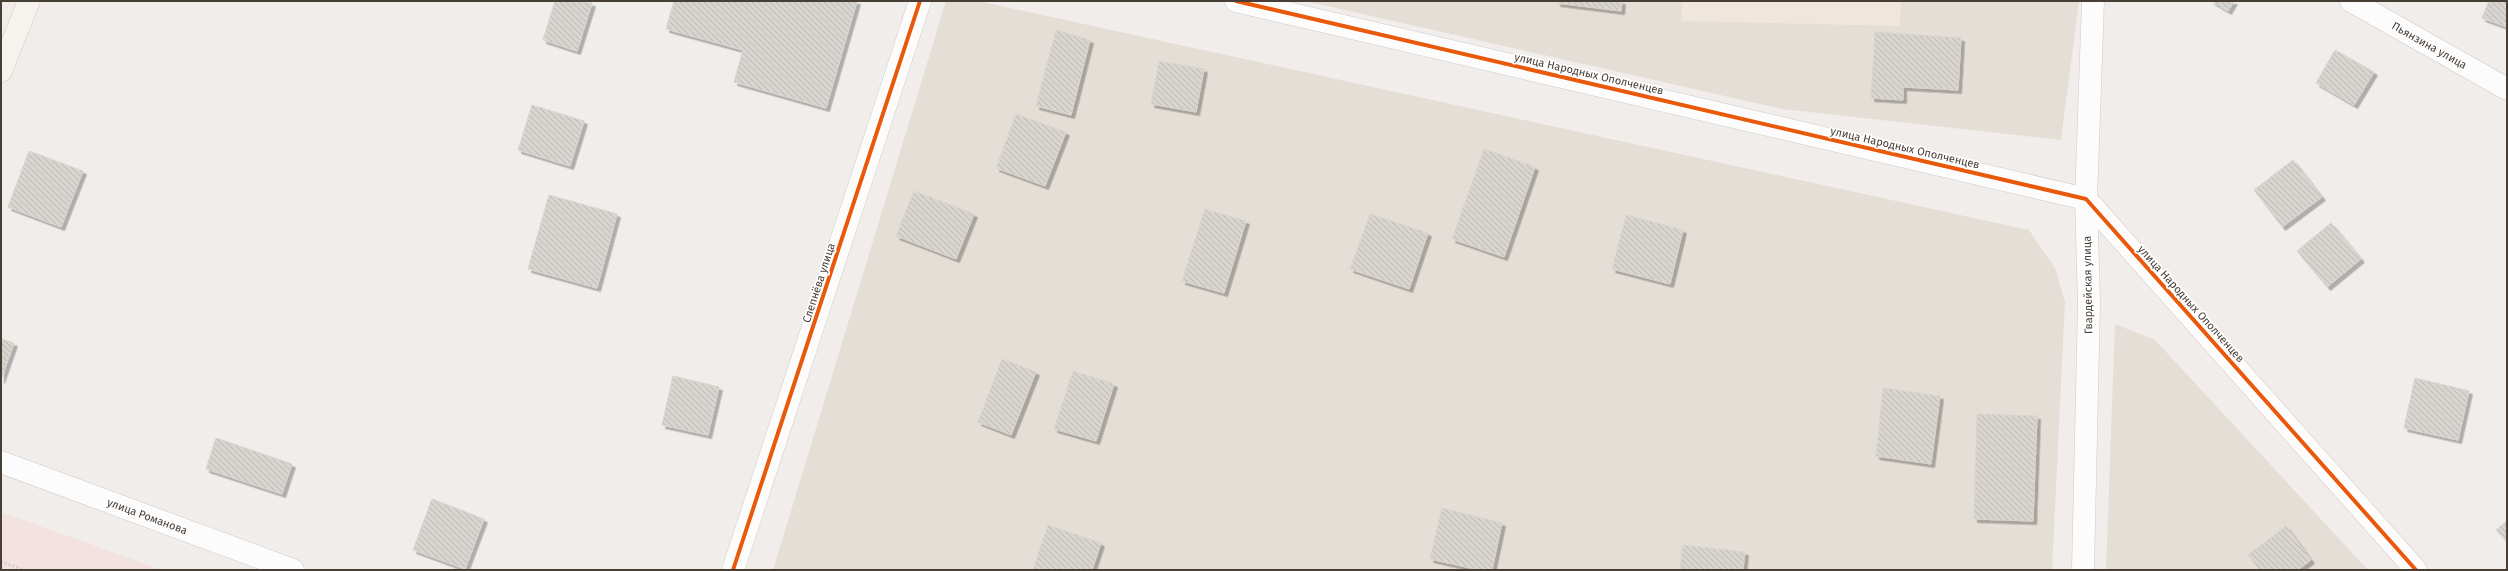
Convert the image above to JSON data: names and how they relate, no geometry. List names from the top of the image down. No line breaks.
{"streets":{"street":["Пьянзина улица","улица Народных Ополченцев","Слепнёва улица","Гвардейская улица","улица Романова"]},"crossings":[["улица Народных Ополченцев","Гвардейская улица"]]}
